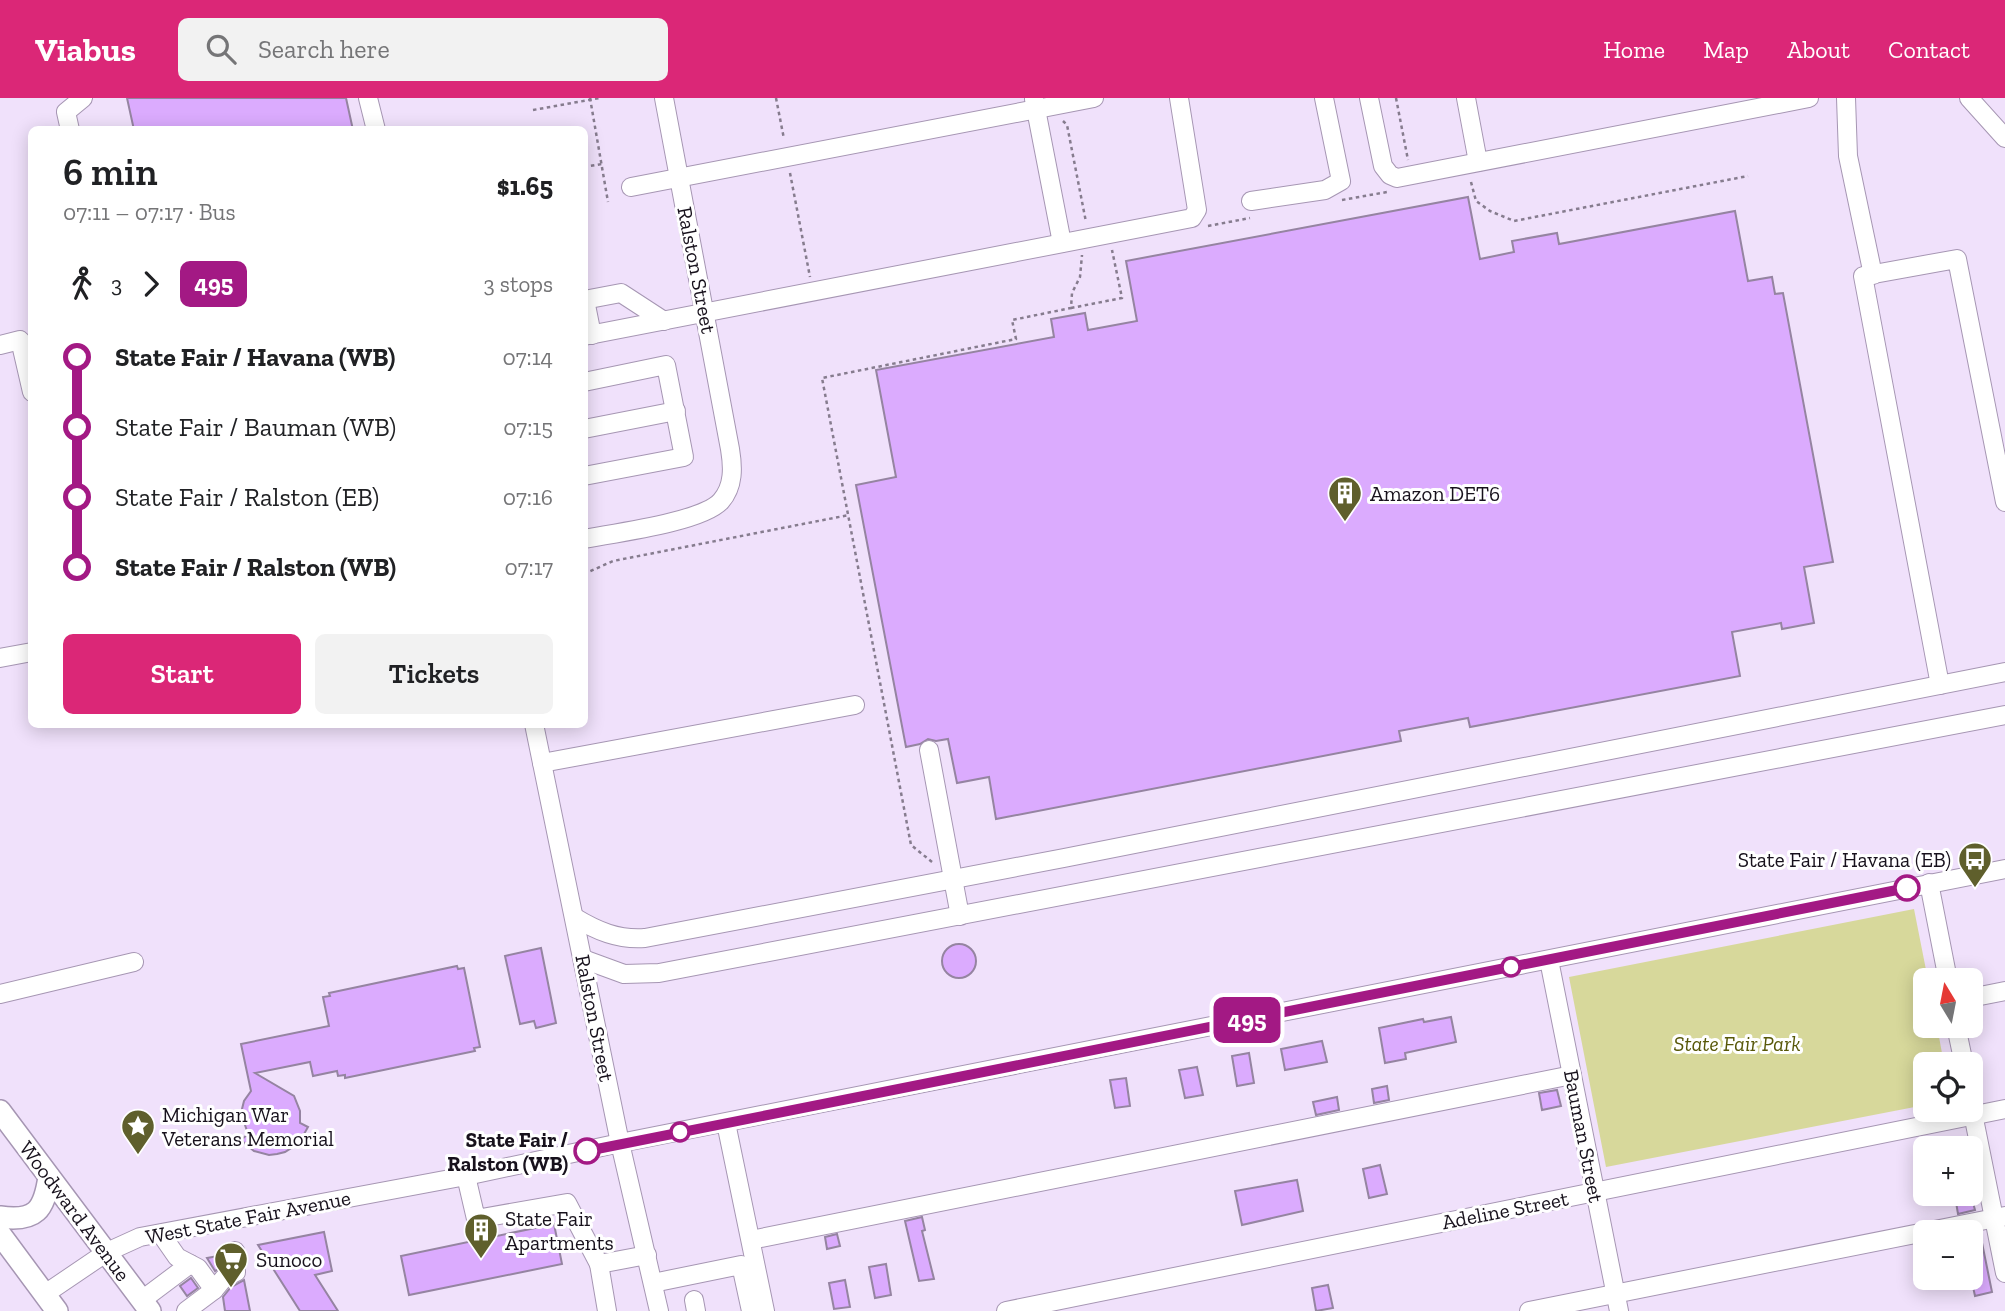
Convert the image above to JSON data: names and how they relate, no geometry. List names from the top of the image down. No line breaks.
{"streets":{"main road":["Woodward Avenue"],"street":["Ralston Street","Bauman Street","Adeline Street","West State Fair Avenue"]},"crossings":[["Ralston Street","West State Fair Avenue"],["Bauman Street","Adeline Street"],["Bauman Street","West State Fair Avenue"],["Woodward Avenue","West State Fair Avenue"]],"parks":["State Fair Park"],"places":{"building":["Amazon DET6","State Fair Apartments"],"bus stop":["State Fair / Havana (EB)"],"other":["State Fair / Ralston (WB)"],"place":["Michigan War Veterans Memorial"],"supermarket":["Sunoco"]},"lines":["bus line 495"],"north":"top","page":{"header":"Viabus","search":"Search here","nav":["Home","Map","About","Contact"],"on_map":"495","heading":["6 min","07:11 – 07:17 · Bus","$1.65"],"legs":["3","495","3 stops"],"list":[{"name":"State Fair / Havana (WB)","value":"07:14"},{"name":"State Fair / Bauman (WB)","value":"07:15"},{"name":"State Fair / Ralston (EB)","value":"07:16"},{"name":"State Fair / Ralston (WB)","value":"07:17"}],"buttons":["Start","Tickets"],"map_buttons":["+","−"]}}
